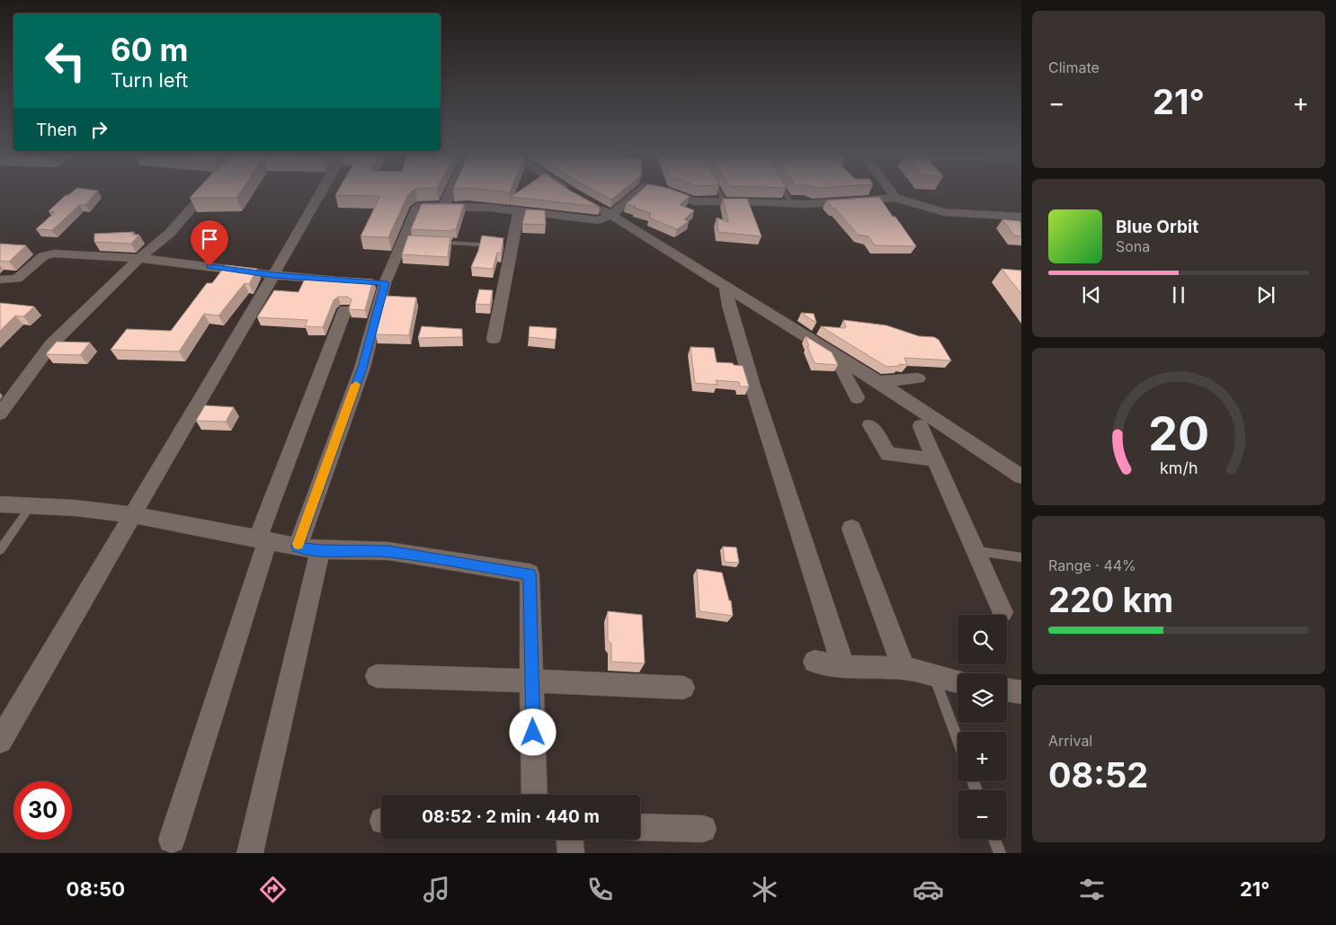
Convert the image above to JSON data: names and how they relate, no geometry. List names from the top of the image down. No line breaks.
{"page":{"tile":["Climate",["Range · 44%","220 km"],["Arrival","08:52"]],"turn":["60 m","Turn left"],"heat":["−","21°","+"],"then":"Then","song":["Blue Orbit","Sona"],"map_buttons":["+","−"],"limit":"30","trip":"08:52 · 2 min · 440 m","tabs":["08:50","21°"],"gauge":["20","km/h"]}}
